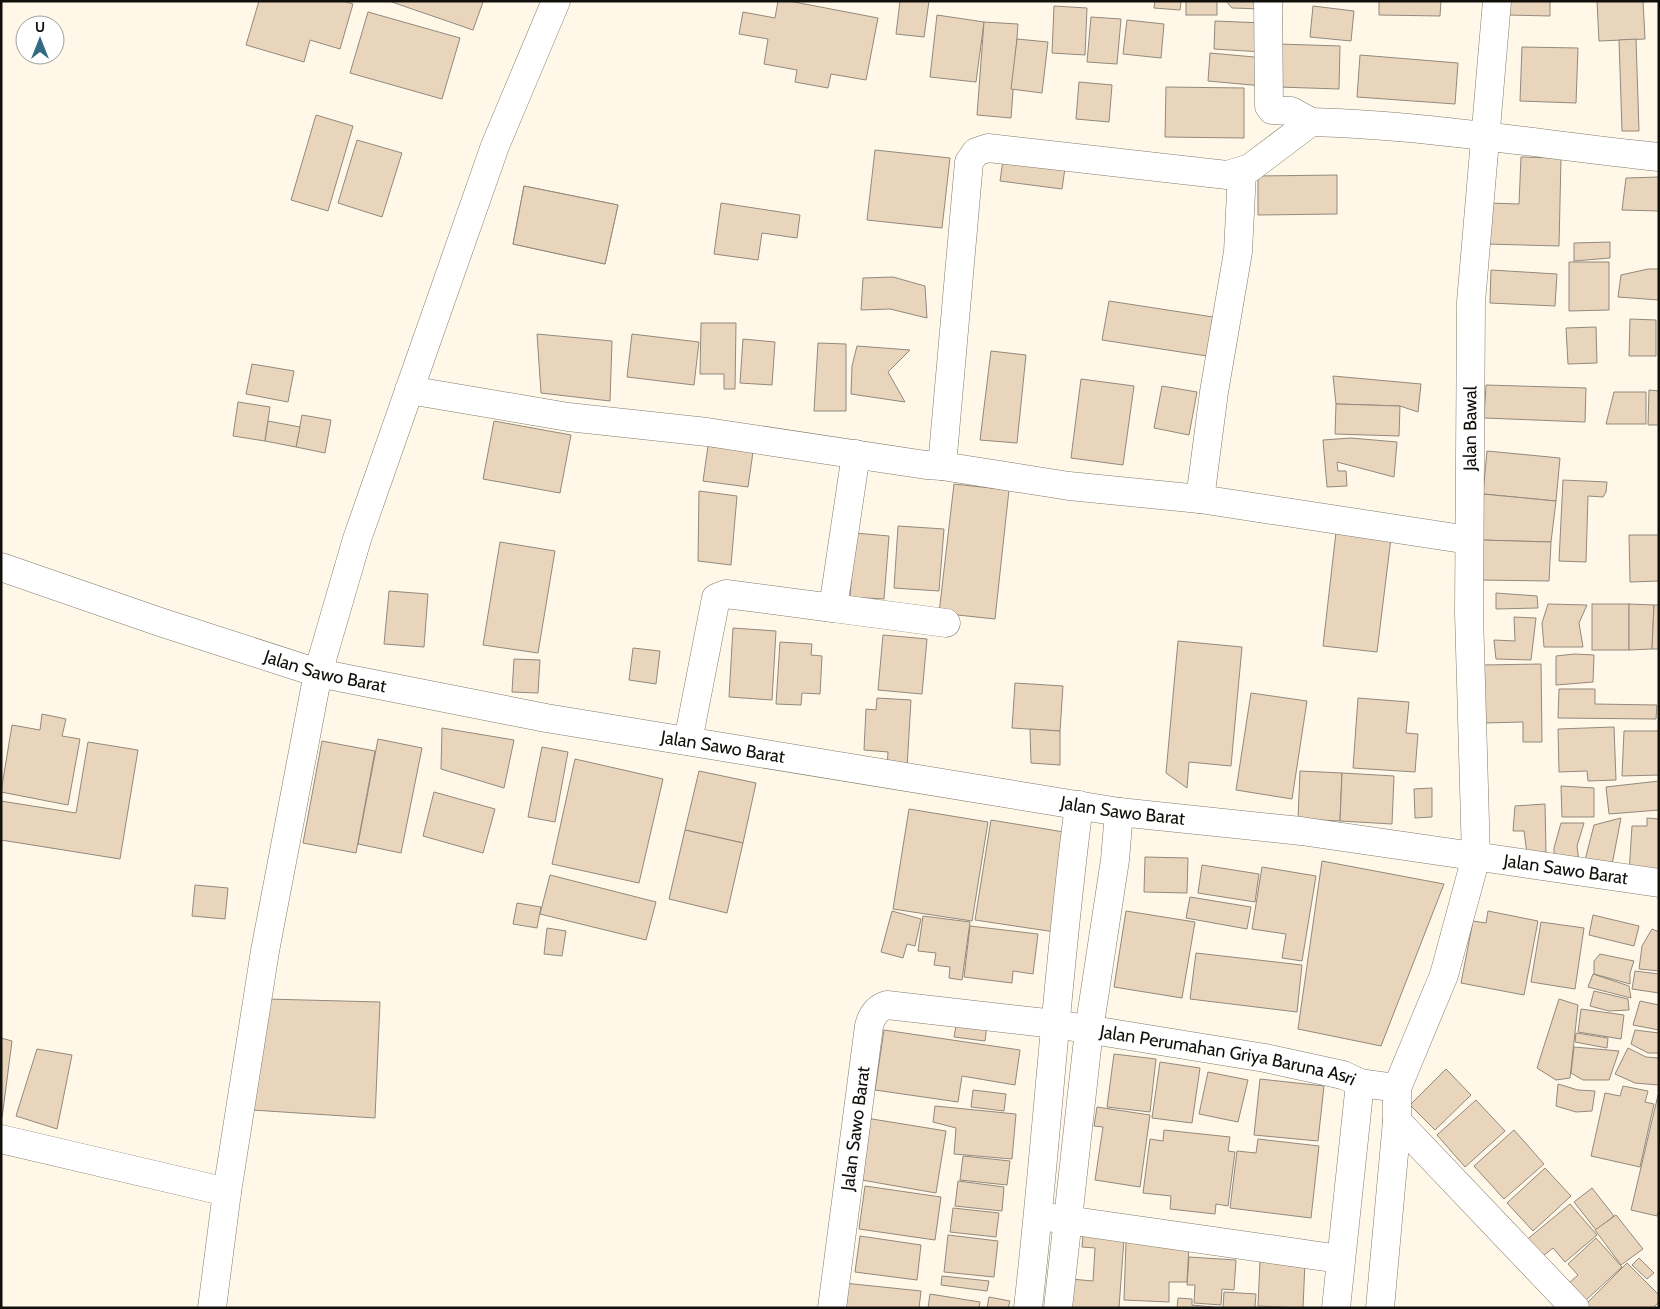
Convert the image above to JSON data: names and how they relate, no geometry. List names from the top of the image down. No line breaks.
{"streets":{"street":["Jalan Bawal","Jalan Sawo Barat","Jalan Perumahan Griya Baruna Asri"]},"crossings":[["Jalan Bawal","Jalan Sawo Barat"],["Jalan Bawal","Jalan Perumahan Griya Baruna Asri"],["Jalan Sawo Barat","Jalan Perumahan Griya Baruna Asri"]],"north":"top"}
